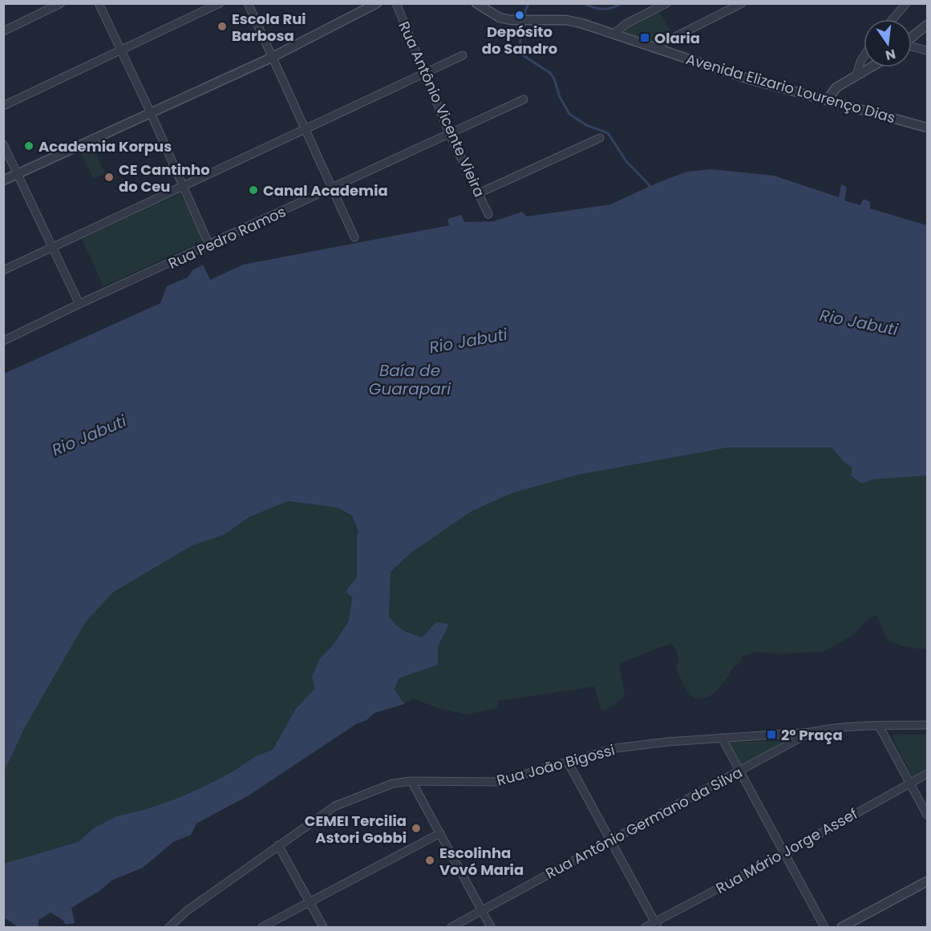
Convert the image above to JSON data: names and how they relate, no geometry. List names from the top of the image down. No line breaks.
{"streets":{"street":["Avenida Elizario Lourenço Dias","Rua Antônio Vicente Vieira","Rua Pedro Ramos","Rua João Bigossi","Rua Antônio Germano da Silva","Rua Mário Jorge Assef"]},"crossings":[["Rua Antônio Vicente Vieira","Rua Pedro Ramos"],["Rua João Bigossi","Rua Antônio Germano da Silva"]],"water":["Rio Jabuti","Baía de Guarapari"],"places":{"other":["Depósito do Sandro","Escola Rui Barbosa","Academia Korpus","CE Cantinho do Ceu","Canal Academia","CEMEI Tercilia Astori Gobbi","Escolinha Vovó Maria"],"transit":["Olaria","2º Praça"]},"north":"bottom"}
